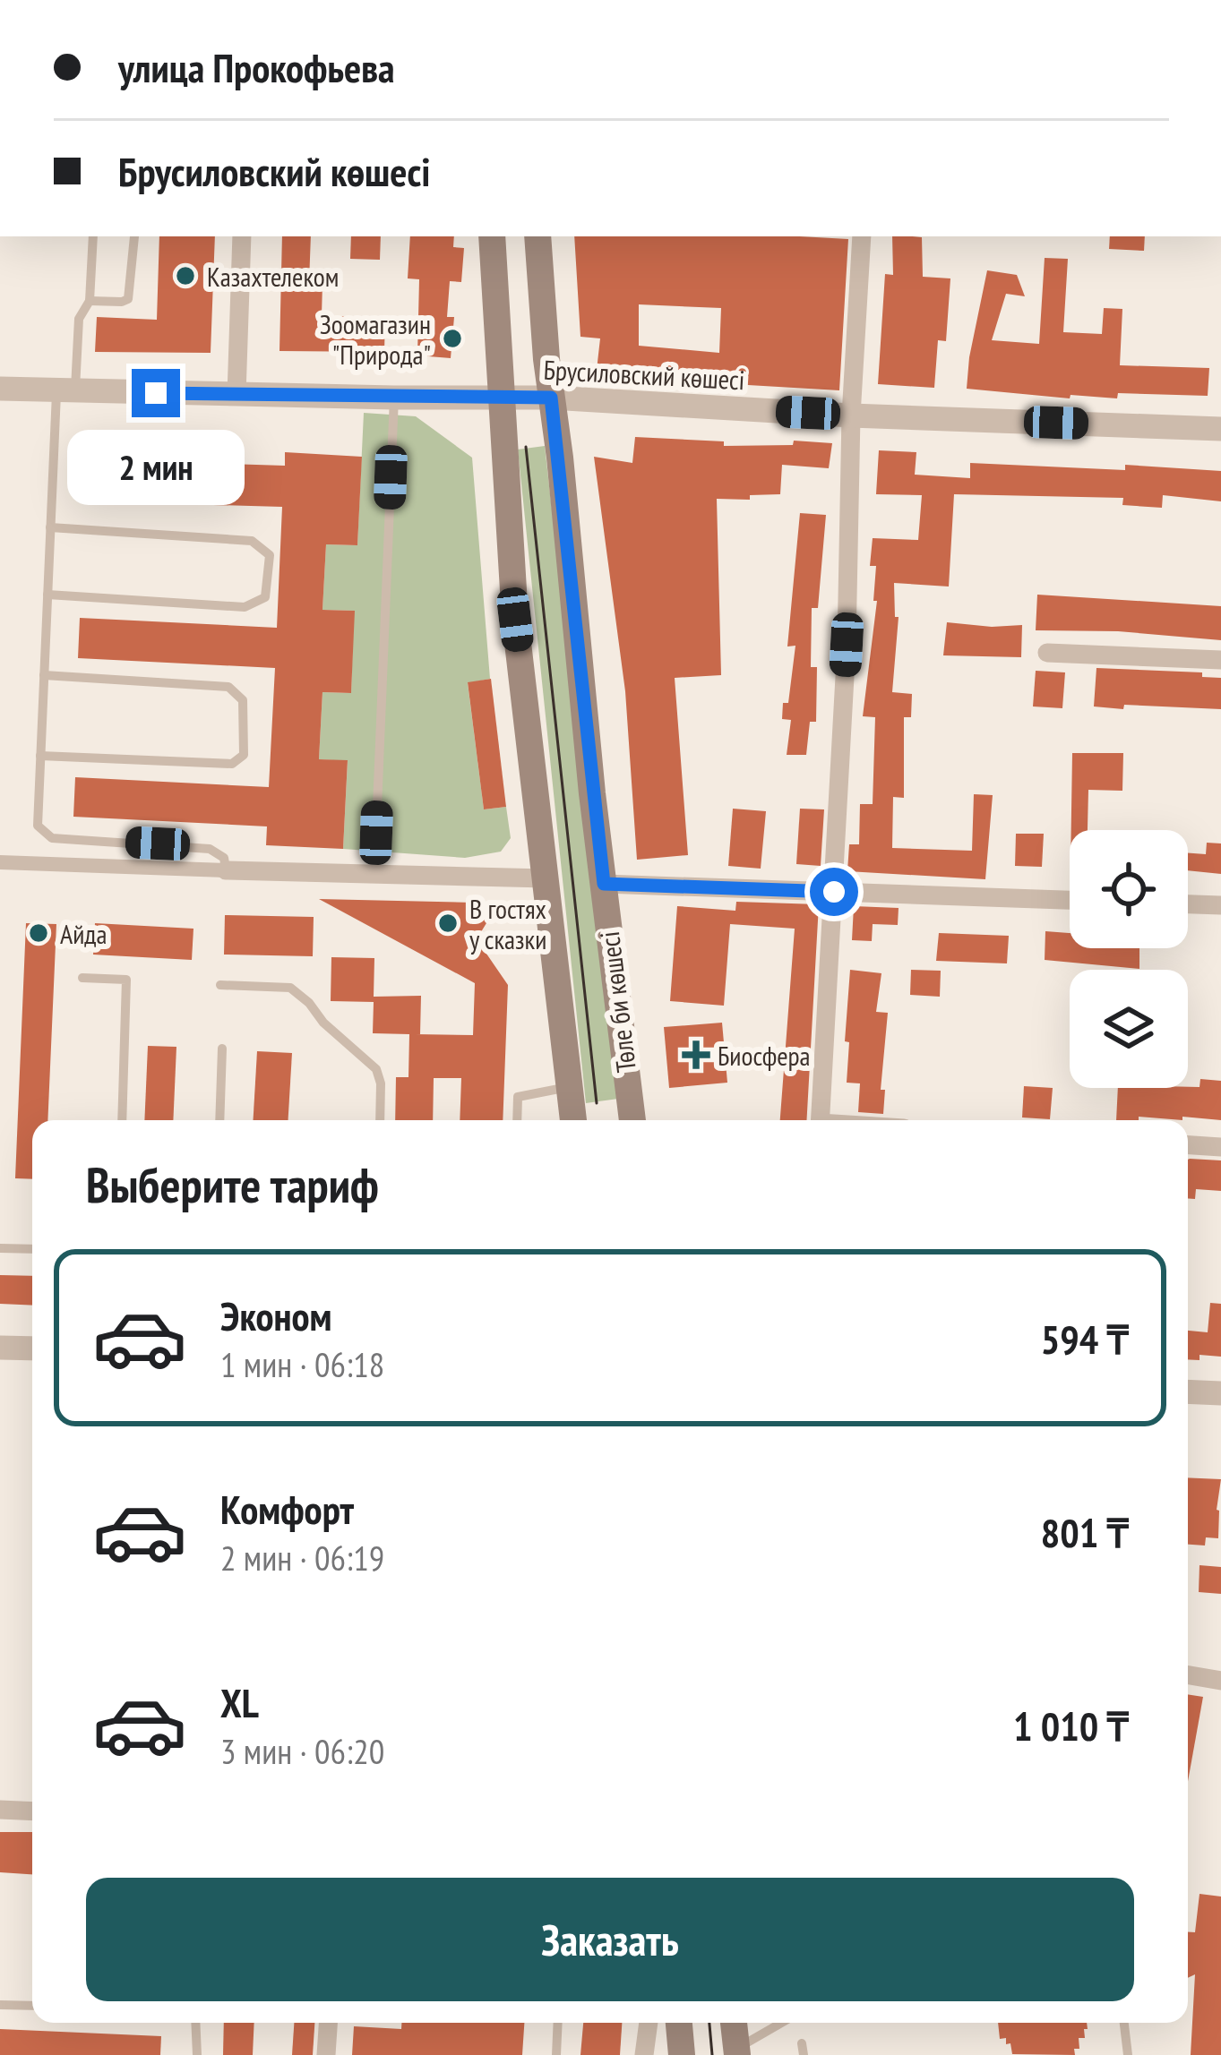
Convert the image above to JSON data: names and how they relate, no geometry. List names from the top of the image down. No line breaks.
{"streets":{"main road":["Төле би көшесі"],"street":["Брусиловский көшесі"]},"crossings":[["Брусиловский көшесі","Төле би көшесі"]],"places":{"other":["Казахтелеком","Зоомагазин \"Природа\"","В гостях у сказки","Айда"],"health":["Биосфера"]},"page":{"banner":["улица Прокофьева","Брусиловский көшесі"],"bubble":"2 мин","heading":"Выберите тариф","list":[{"name":"Эконом","note":"1 мин · 06:18","value":"594 ₸"},{"name":"Комфорт","note":"2 мин · 06:19","value":"801 ₸"},{"name":"XL","note":"3 мин · 06:20","value":"1 010 ₸"}],"buttons":"Заказать"}}
